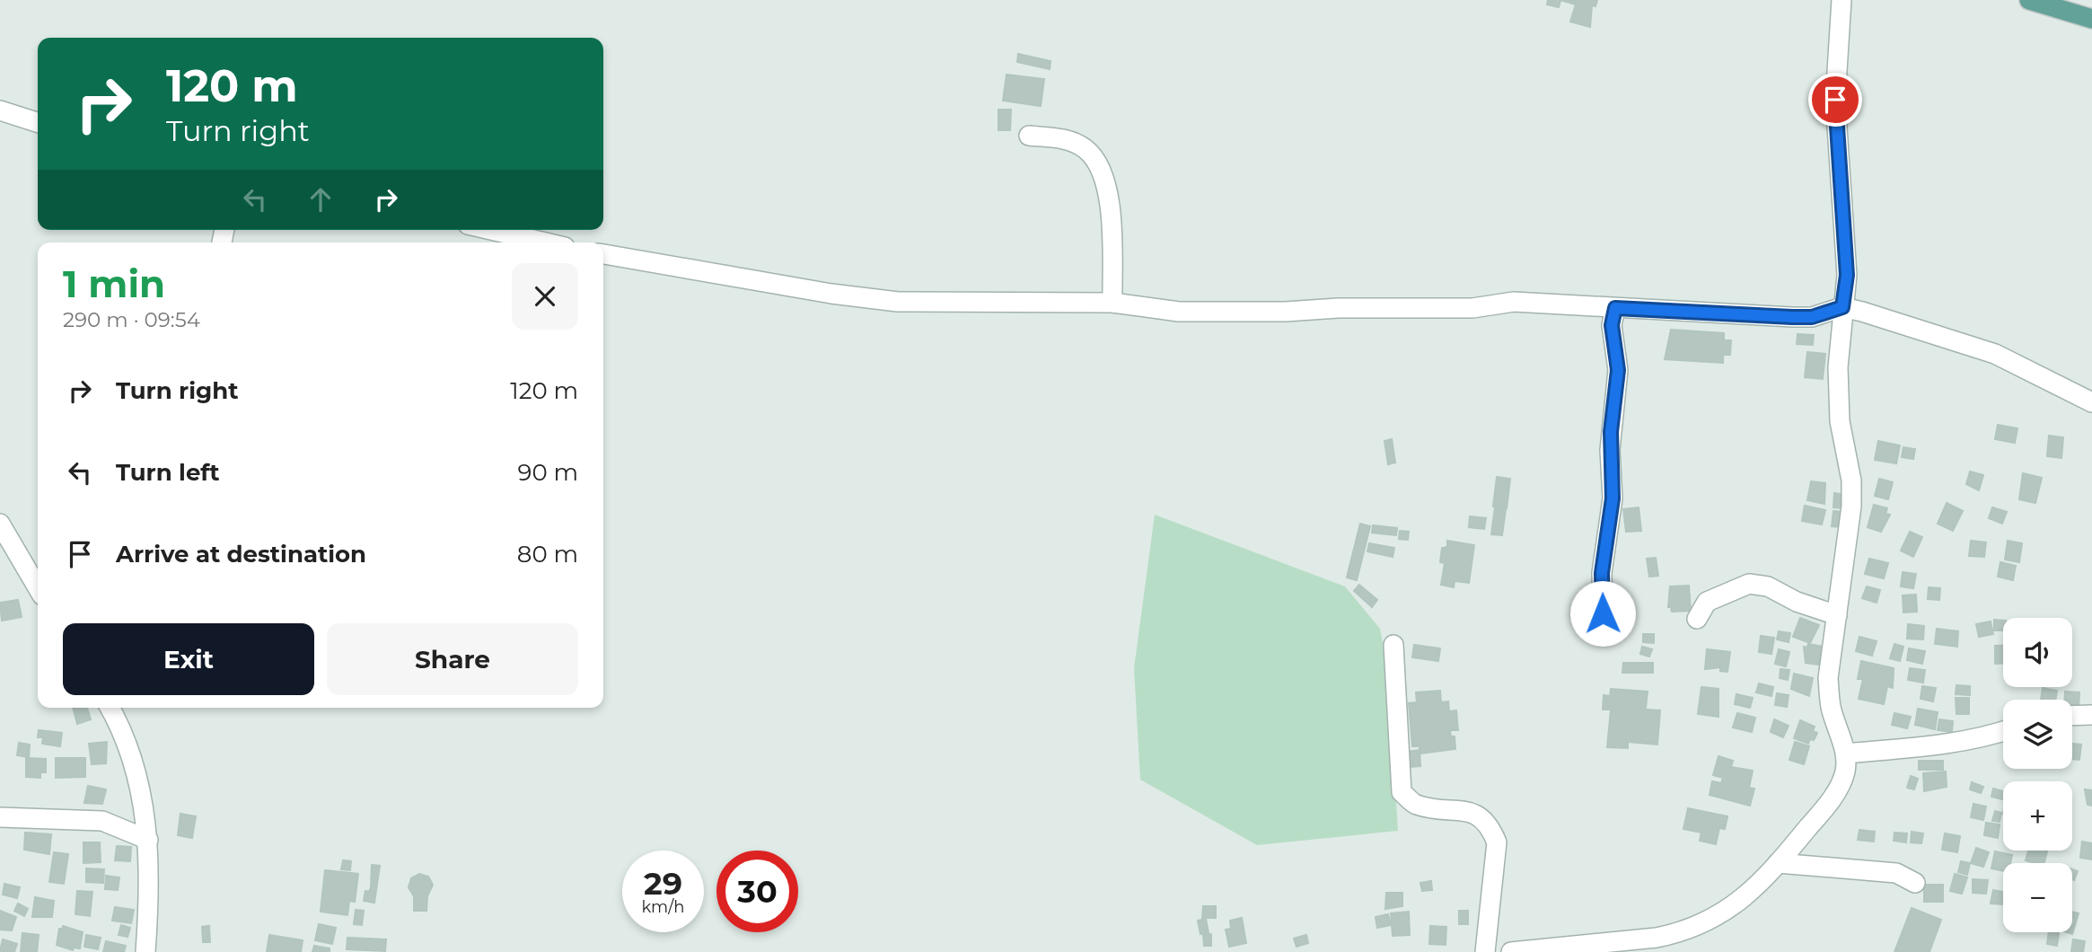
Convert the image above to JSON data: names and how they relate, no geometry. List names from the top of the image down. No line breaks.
{"page":{"turn":["120 m","Turn right"],"heading":["1 min","290 m · 09:54"],"list":[{"name":"Turn right","value":"120 m"},{"name":"Turn left","value":"90 m"},{"name":"Arrive at destination","value":"80 m"}],"buttons":["Exit","Share"],"map_buttons":["+","−"],"speed":"29 km/h","limit":"30"}}
